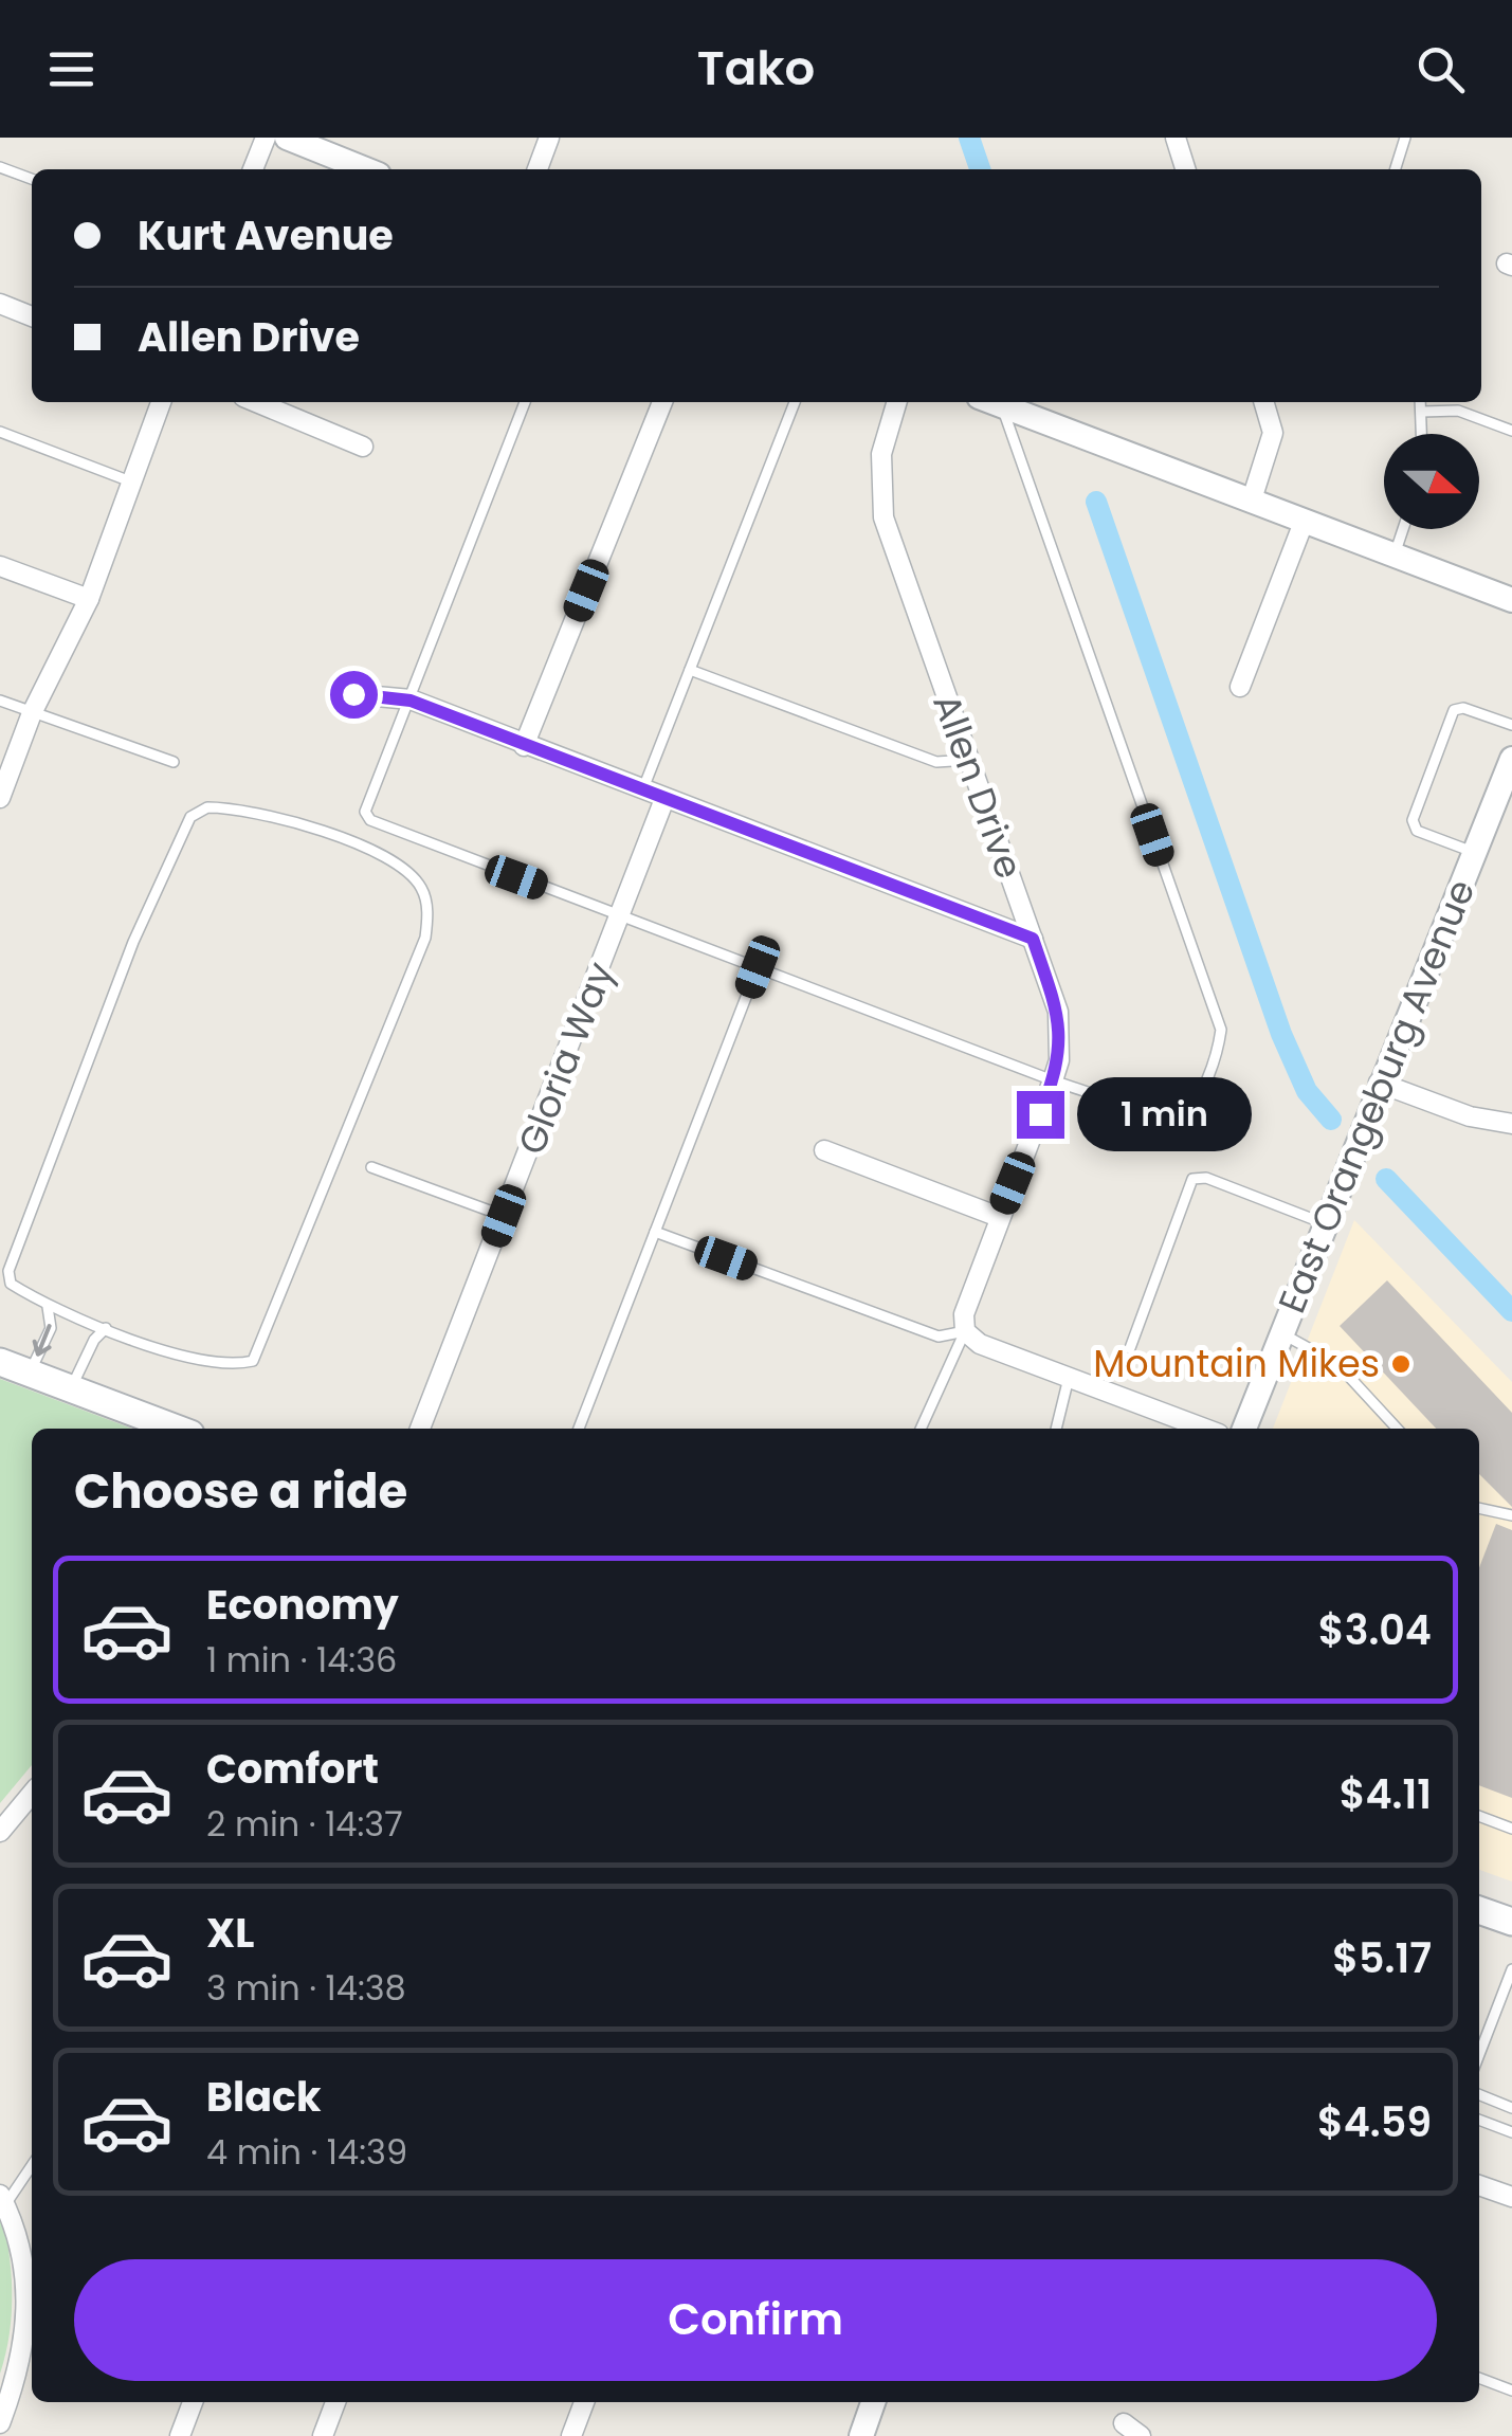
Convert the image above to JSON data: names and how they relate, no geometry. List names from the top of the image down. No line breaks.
{"streets":{"street":["Allen Drive","Gloria Way","East Orangeburg Avenue"]},"places":["Mountain Mikes"],"north":"right","page":{"header":"Tako","banner":["Kurt Avenue","Allen Drive"],"bubble":"1 min","heading":"Choose a ride","list":[{"name":"Economy","note":"1 min · 14:36","value":"$3.04"},{"name":"Comfort","note":"2 min · 14:37","value":"$4.11"},{"name":"XL","note":"3 min · 14:38","value":"$5.17"},{"name":"Black","note":"4 min · 14:39","value":"$4.59"}],"buttons":"Confirm"}}
